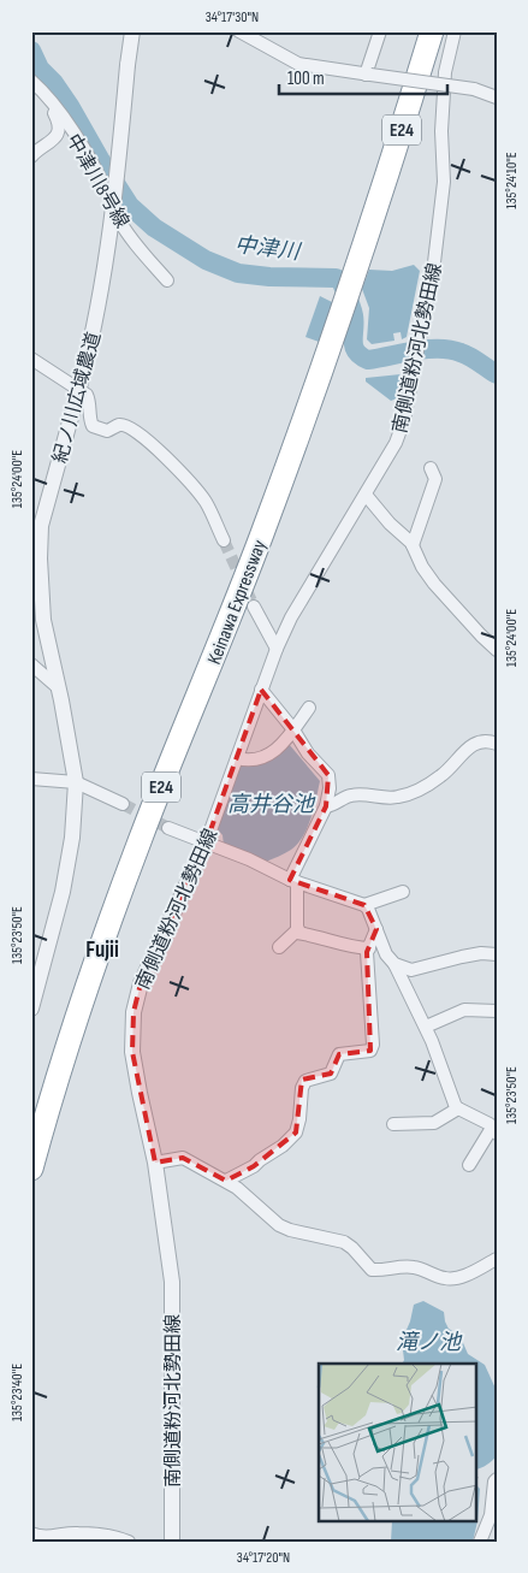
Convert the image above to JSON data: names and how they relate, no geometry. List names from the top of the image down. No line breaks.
{"streets":{"highway":["E24","Keinawa Expressway"],"street":["中津川8号線","南側道粉河北勢田線","紀ノ川広域農道"]},"districts":["Fujii"],"water":["中津川","高井谷池","滝ノ池"],"scale_bar":"100 m","coordinates":["34°17'30\"N","135°24'10\"E","135°24'00\"E","135°23'50\"E","135°23'40\"E","34°17'20\"N"]}
